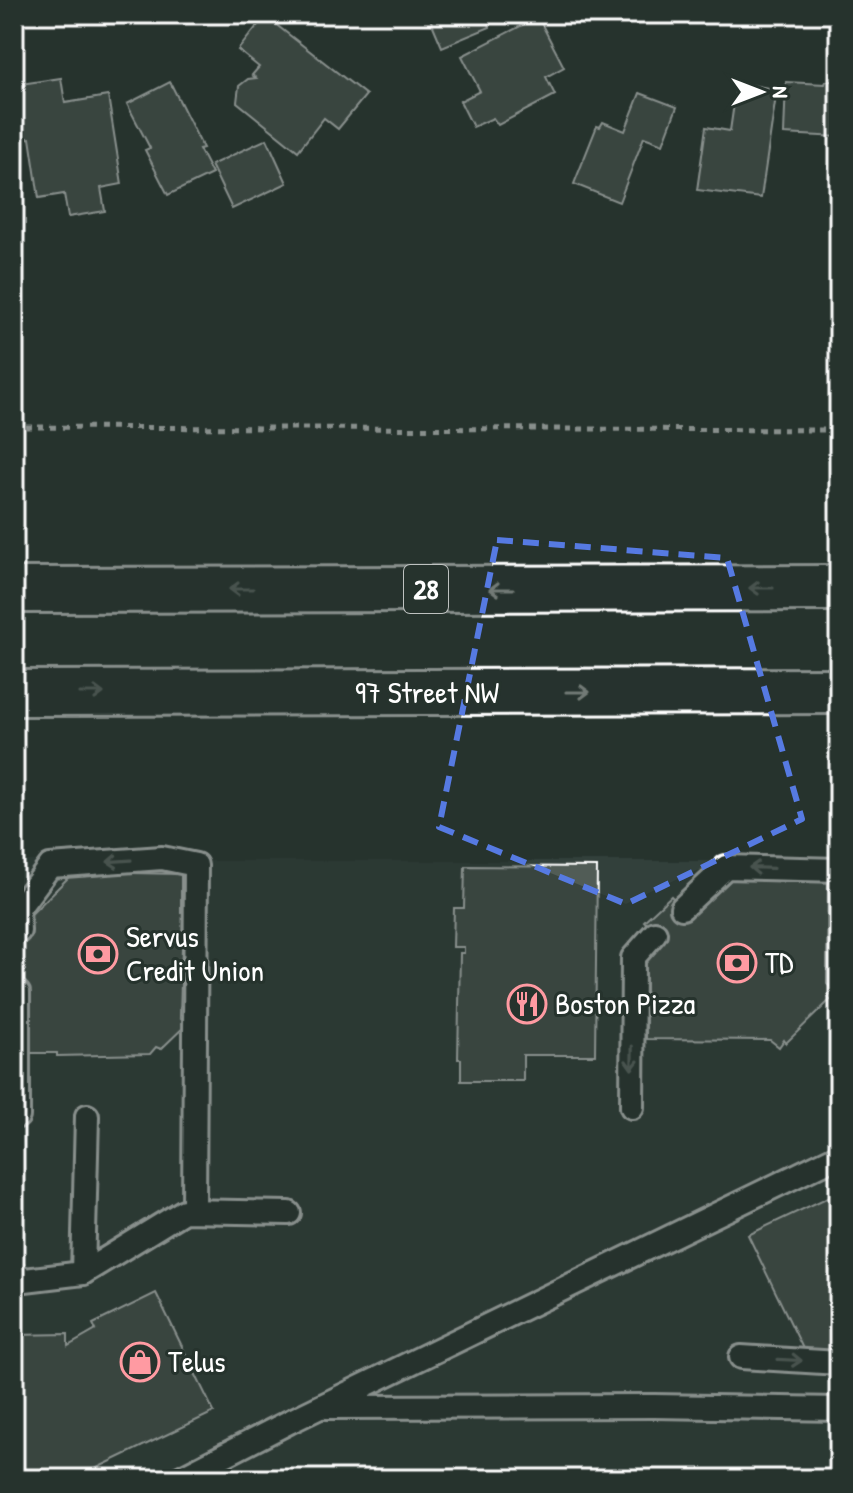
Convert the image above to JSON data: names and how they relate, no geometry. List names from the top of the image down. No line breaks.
{"streets":{"main road":["28","97 Street NW"]},"places":{"bank":["Servus Credit Union","TD"],"restaurant":["Boston Pizza"],"shop":["Telus"]},"north":"right"}
